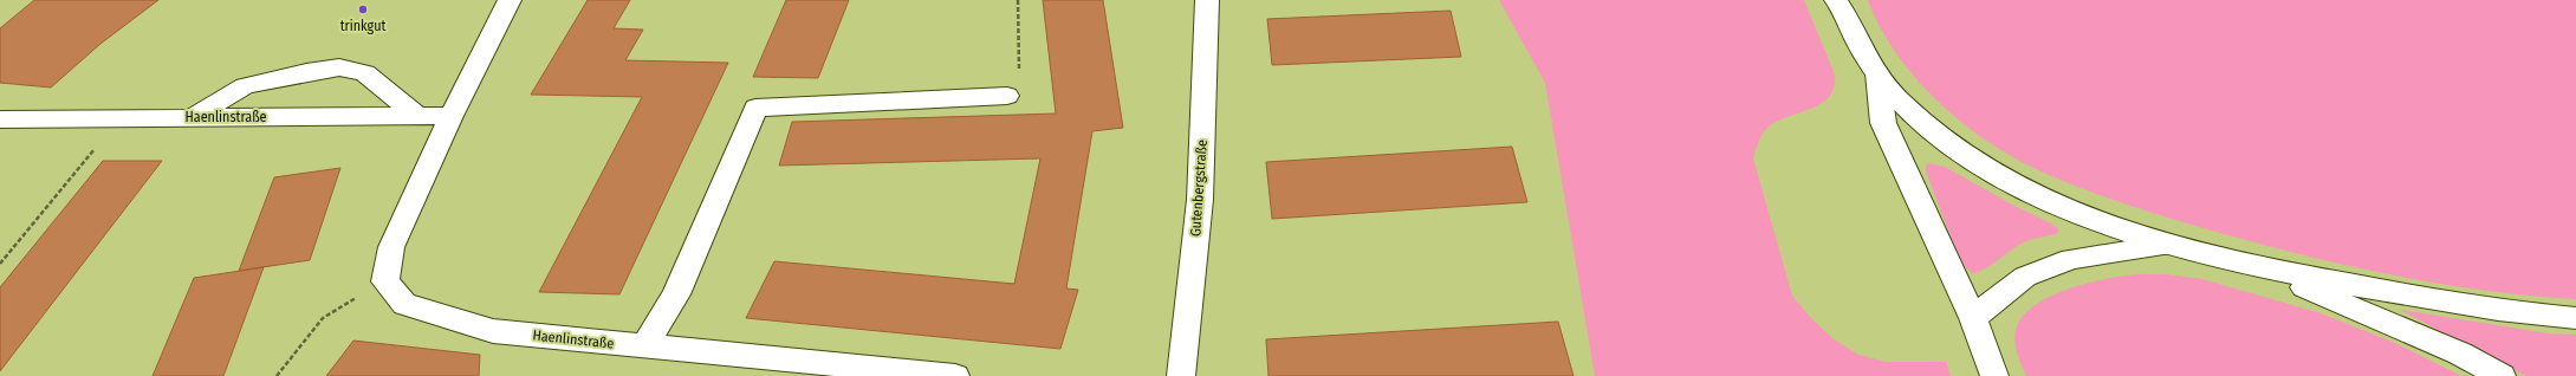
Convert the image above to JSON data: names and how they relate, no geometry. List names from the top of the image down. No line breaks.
{"streets":{"main road":["Haenlinstraße","Gutenbergstraße"]},"places":["trinkgut"]}
